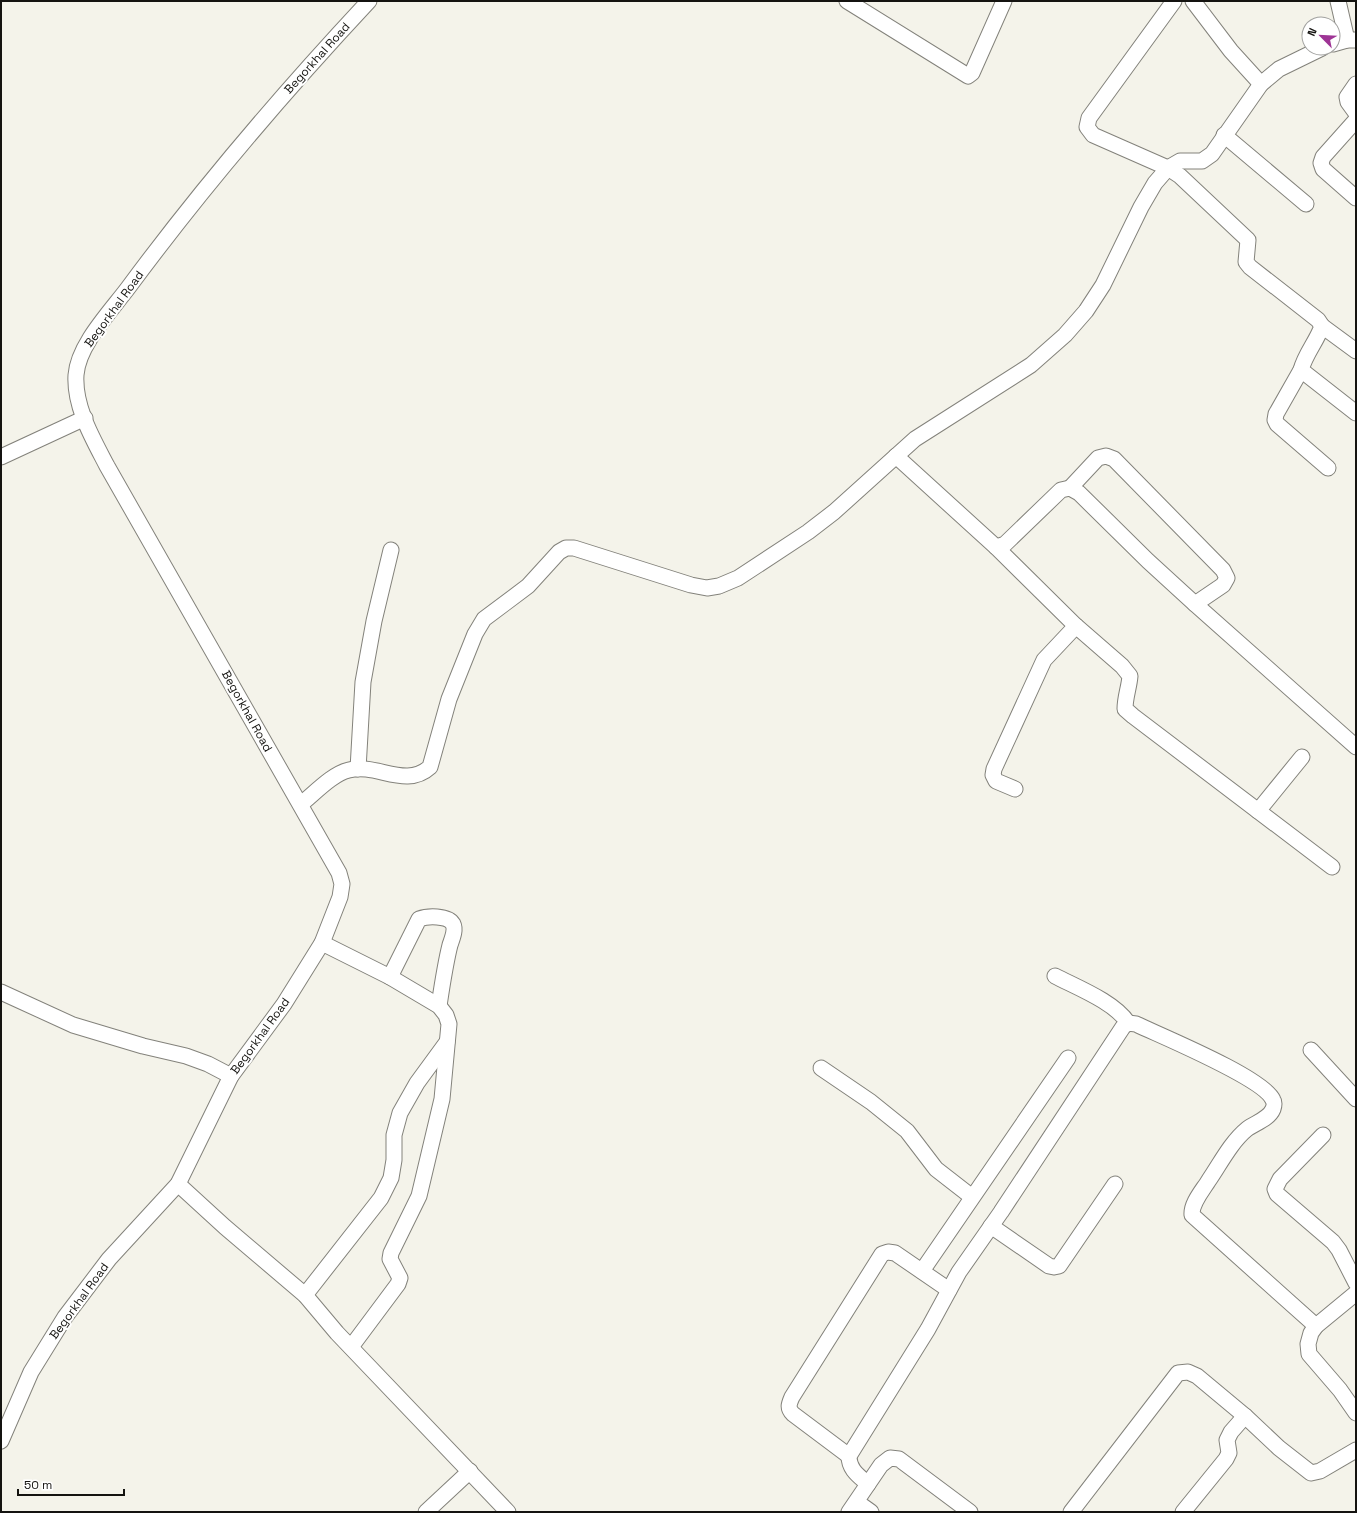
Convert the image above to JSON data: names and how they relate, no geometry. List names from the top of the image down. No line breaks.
{"streets":{"street":["Begorkhal Road"]},"scale_bar":"50 m","north":"top left"}
